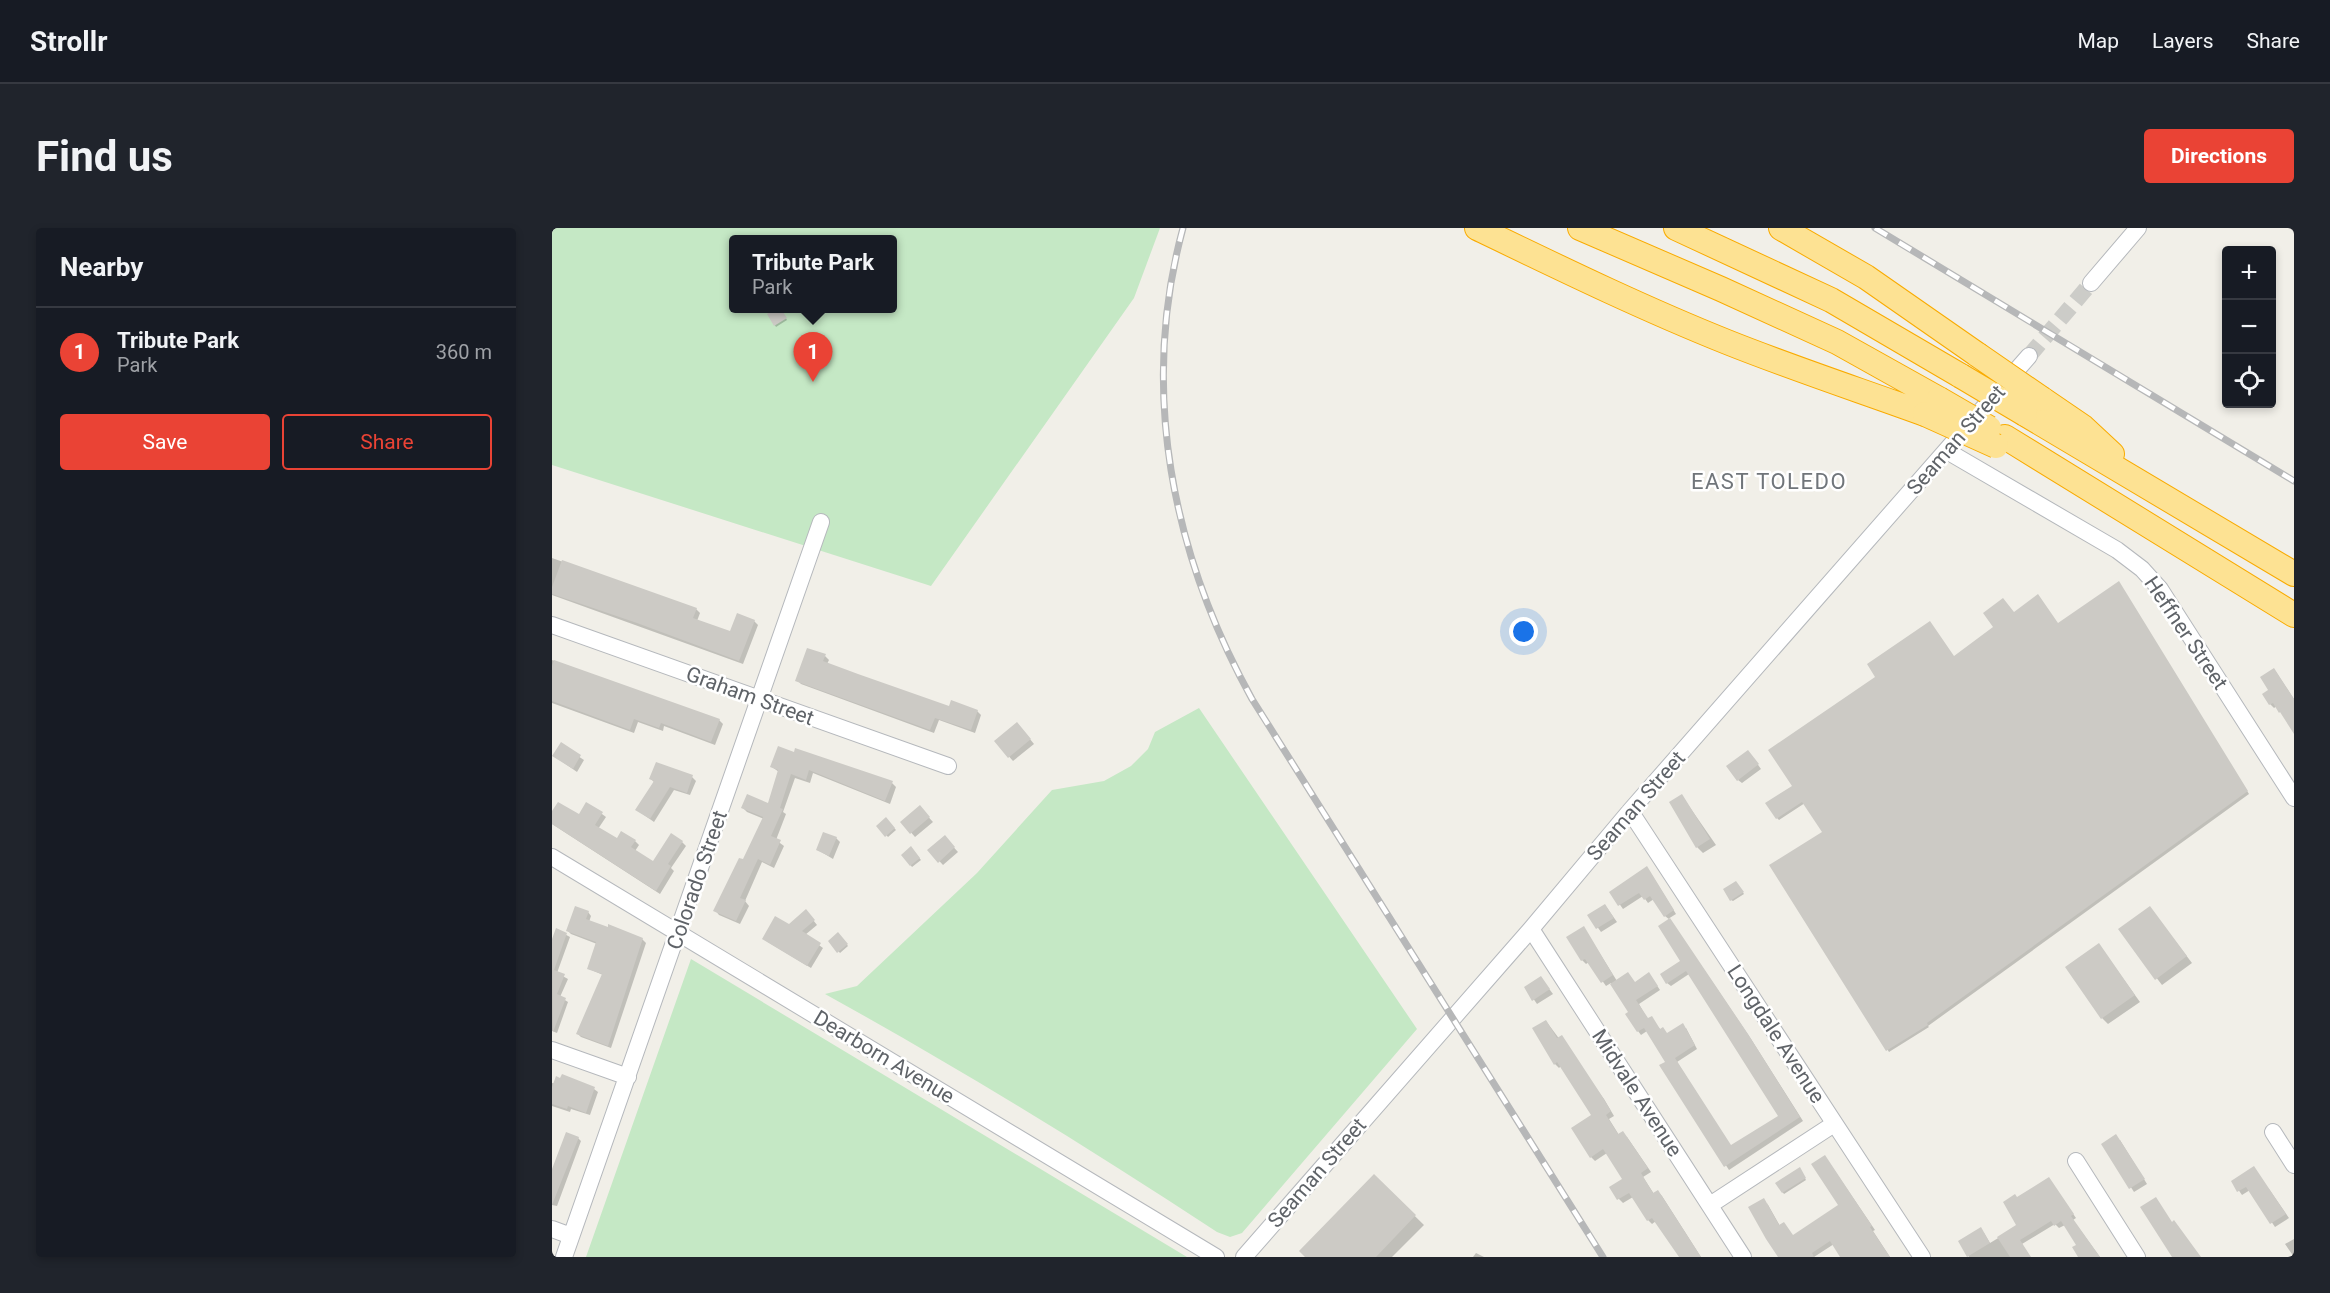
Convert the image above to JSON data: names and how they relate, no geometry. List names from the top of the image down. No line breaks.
{"streets":{"street":["Seaman Street","Heffner Street","Graham Street","Colorado Street","Longdale Avenue","Dearborn Avenue","Midvale Avenue"]},"crossings":[["Seaman Street","Heffner Street"],["Seaman Street","Longdale Avenue"],["Seaman Street","Midvale Avenue"],["Graham Street","Colorado Street"],["Colorado Street","Dearborn Avenue"]],"districts":["EAST TOLEDO"],"page":{"header":"Strollr","nav":["Map","Layers","Share"],"buttons":["Directions",["Save","Share"]],"title":"Find us","heading":"Nearby","popup":["Tribute Park","Park"],"map_buttons":["+","−"],"list":[{"mark":"1","name":"Tribute Park","note":"Park","value":"360 m"}],"pins":"1"}}
